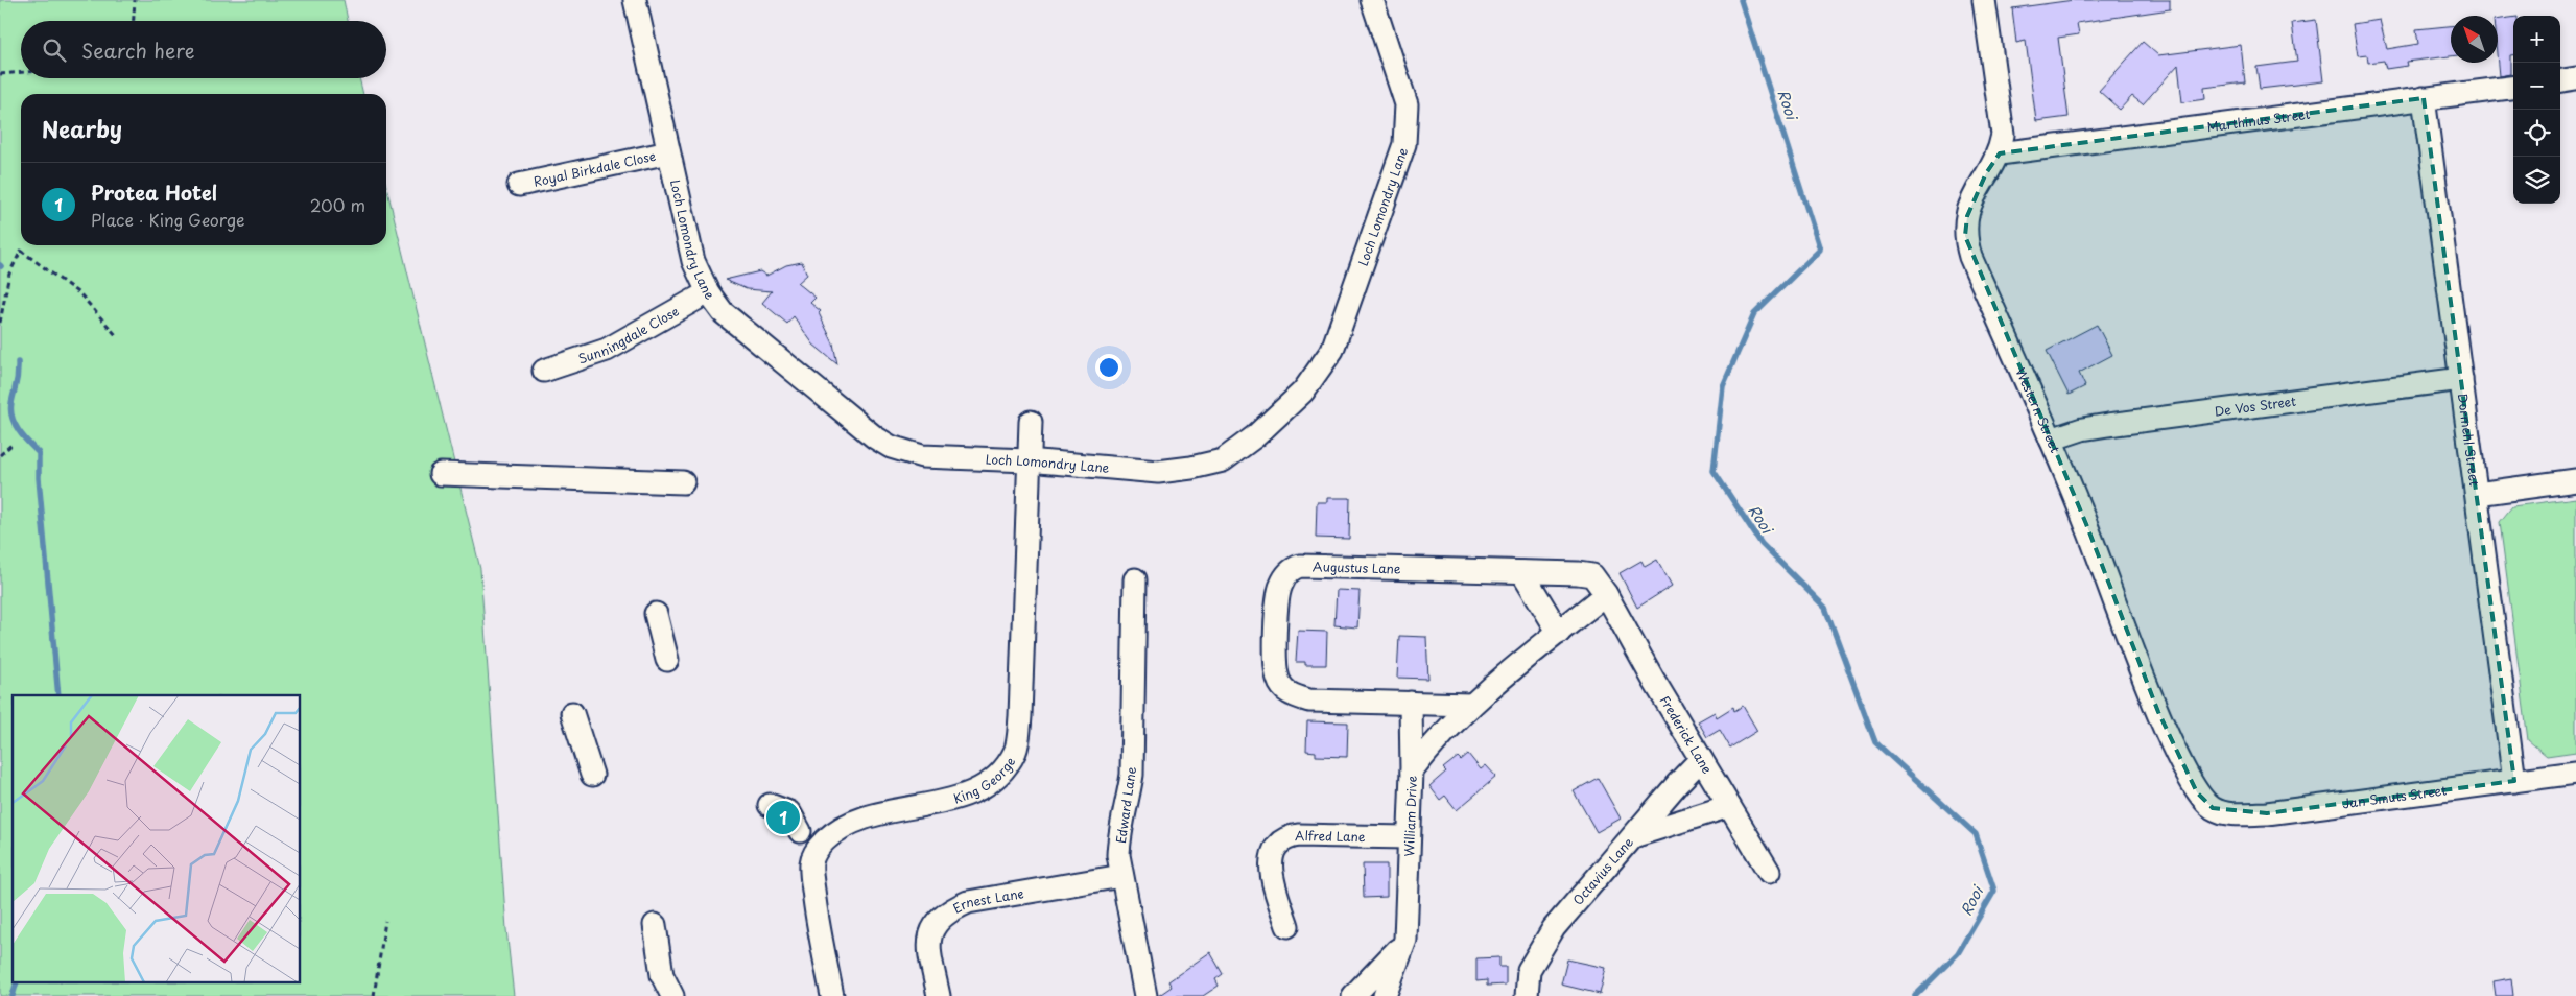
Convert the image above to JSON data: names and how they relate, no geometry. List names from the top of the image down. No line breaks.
{"streets":{"street":["Marthinus Street","Royal Birkdale Close","Loch Lomondry Lane","Sunningdale Close","De Vos Street","Western Street","Dormehl Street","Augustus Lane","Frederick Lane","King George","Jan Smuts Street","Edward Lane","William Drive","Alfred Lane","Octavius Lane","Ernest Lane"]},"crossings":[["Marthinus Street","Western Street"],["Marthinus Street","Dormehl Street"],["Royal Birkdale Close","Loch Lomondry Lane"],["Loch Lomondry Lane","Sunningdale Close"],["Loch Lomondry Lane","King George"],["De Vos Street","Western Street"],["De Vos Street","Dormehl Street"],["Western Street","Jan Smuts Street"],["Dormehl Street","Jan Smuts Street"],["Augustus Lane","Frederick Lane"],["Augustus Lane","William Drive"],["Frederick Lane","William Drive"],["Frederick Lane","Octavius Lane"],["Edward Lane","Ernest Lane"],["William Drive","Alfred Lane"]],"water":["Rooi"],"north":"top left","page":{"map_buttons":["+","−"],"search":"Search here","heading":"Nearby","list":[{"mark":"1","name":"Protea Hotel","note":"Place · King George","value":"200 m"}],"pins":"1"}}
